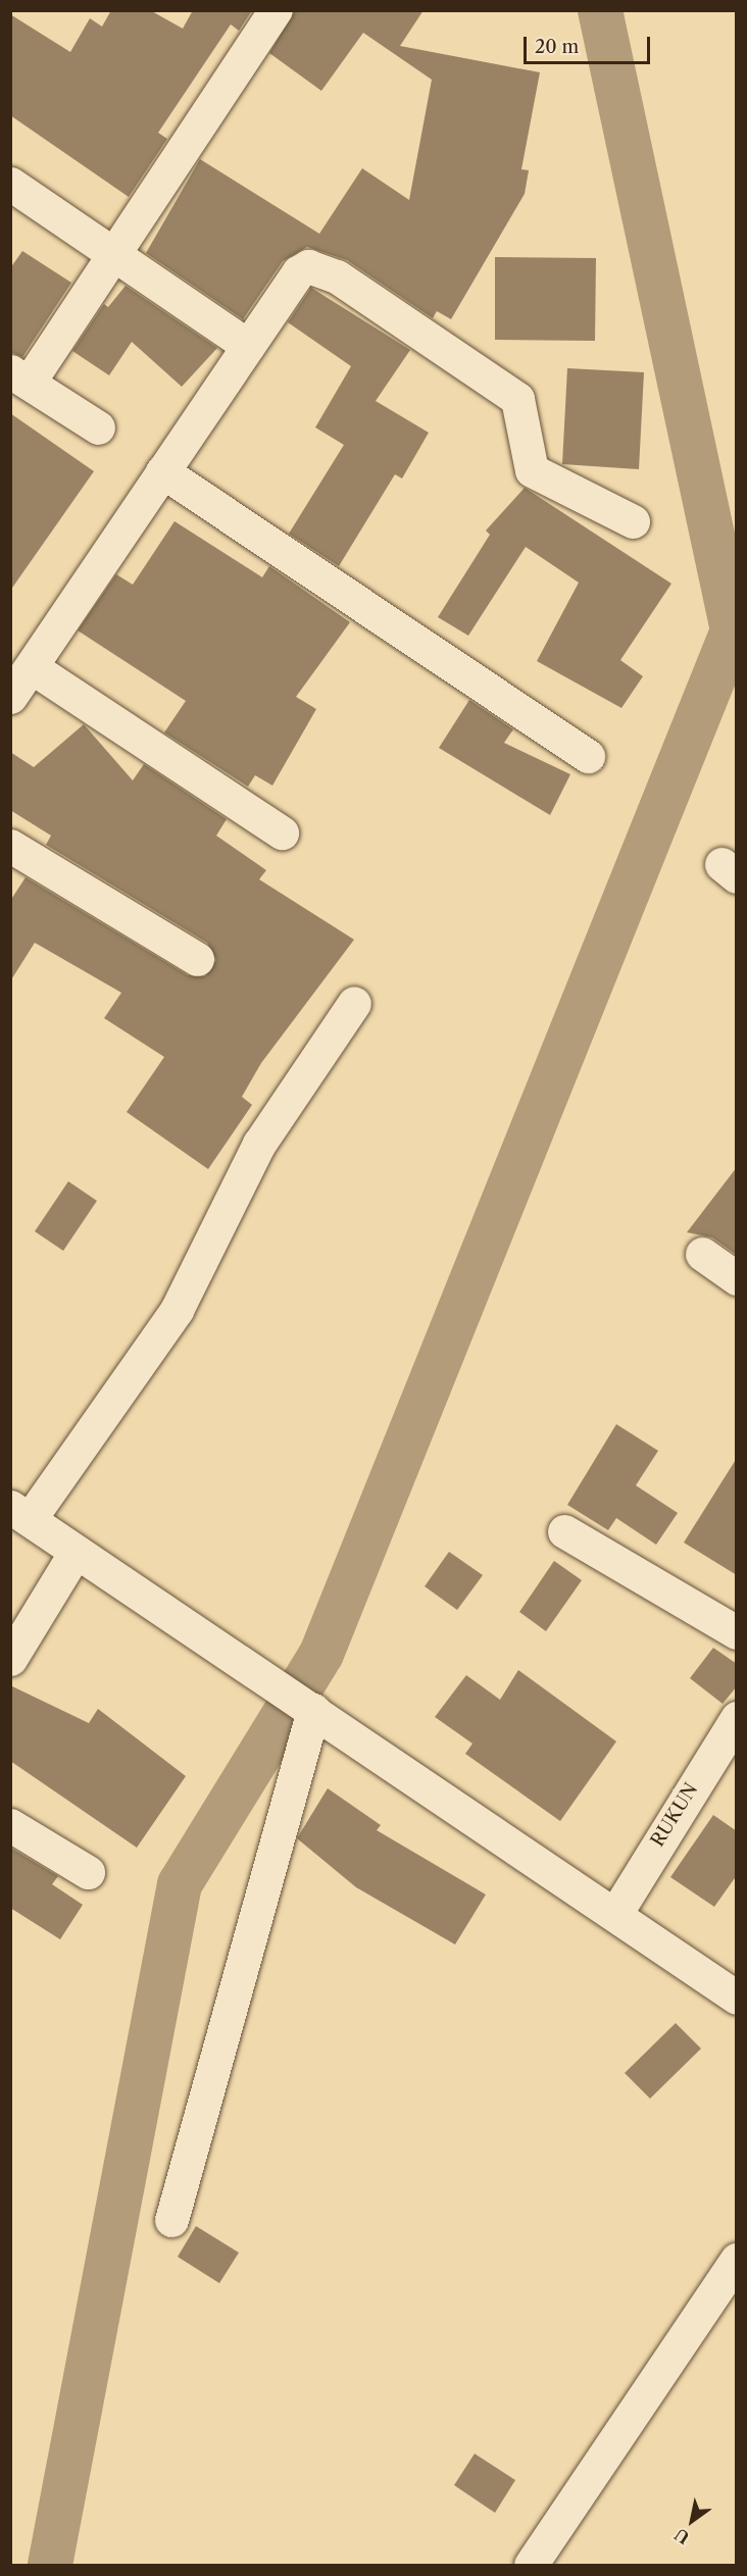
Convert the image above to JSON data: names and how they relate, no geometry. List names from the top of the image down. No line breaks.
{"streets":{"street":["RUKUN"]},"scale_bar":"20 m","north":"bottom left"}
